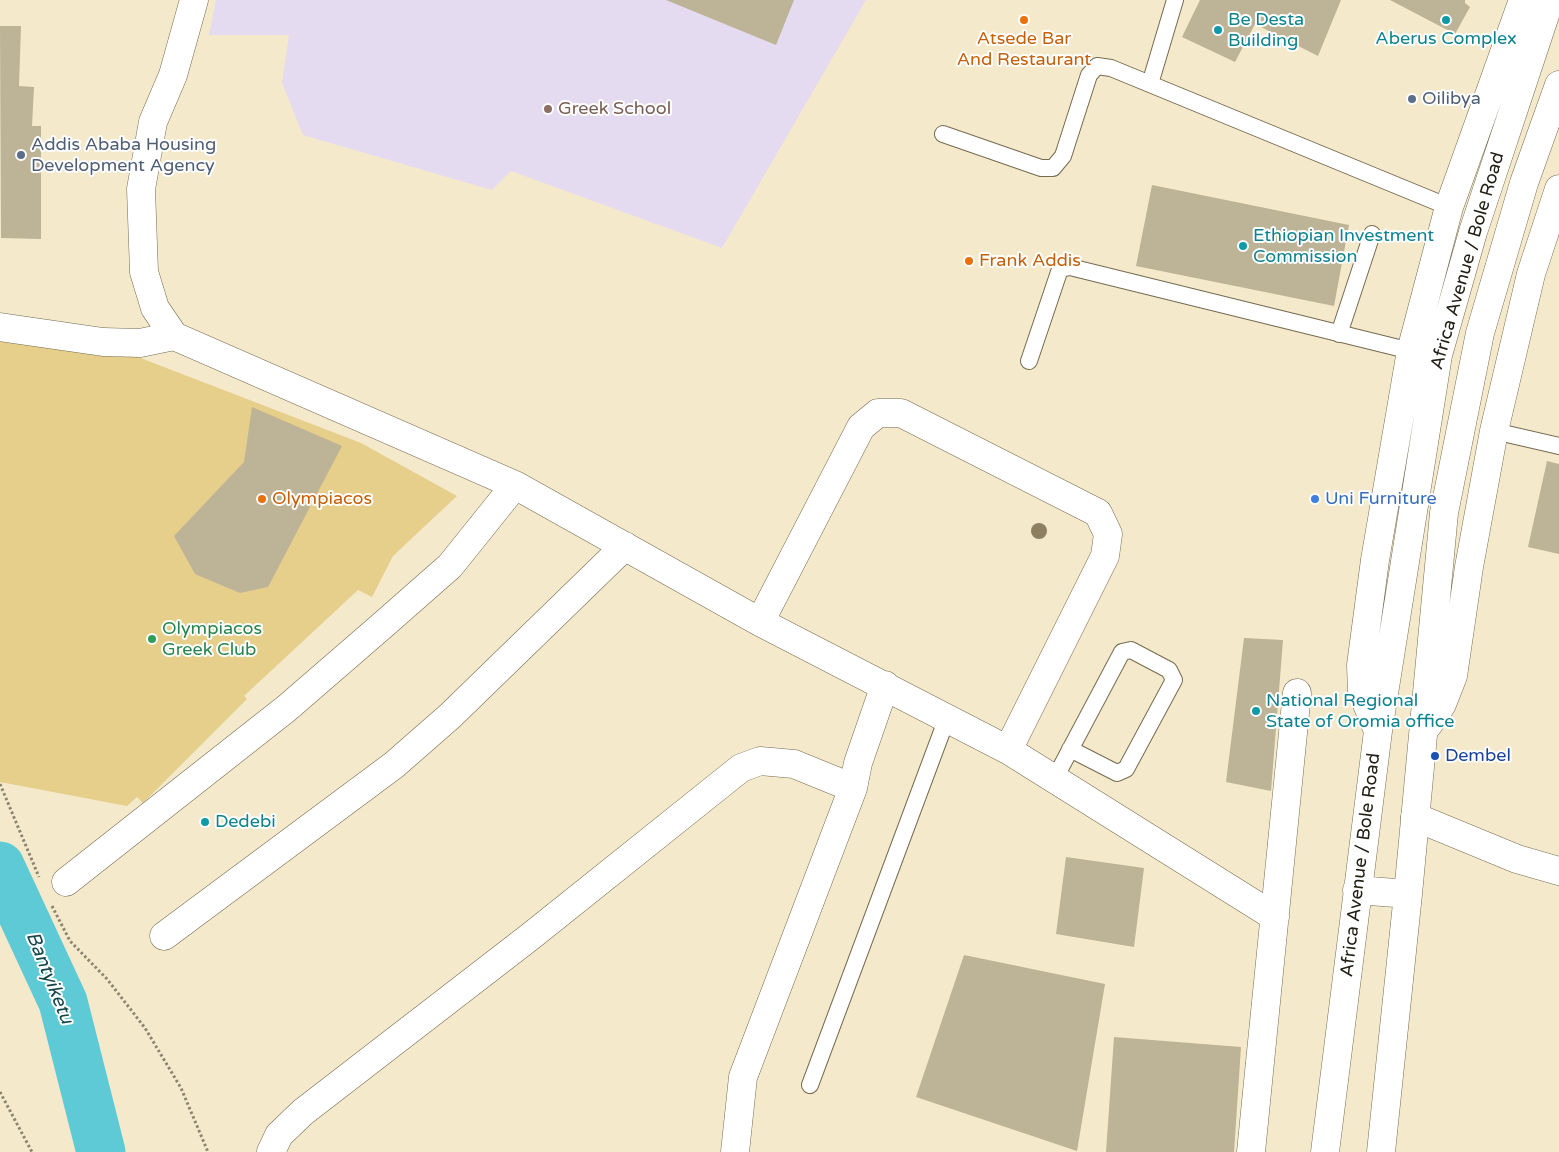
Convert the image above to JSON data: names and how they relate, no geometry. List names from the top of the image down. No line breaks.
{"streets":{"street":["Africa Avenue / Bole Road"]},"water":["Bantyiketu"],"places":["Atsede Bar And Restaurant","Aberus Complex","Be Desta Building","Oilibya","Greek School","Addis Ababa Housing Development Agency","Ethiopian Investment Commission","Frank Addis","Olympiacos","Uni Furniture","Olympiacos Greek Club","National Regional State of Oromia office","Dembel","Dedebi"]}
